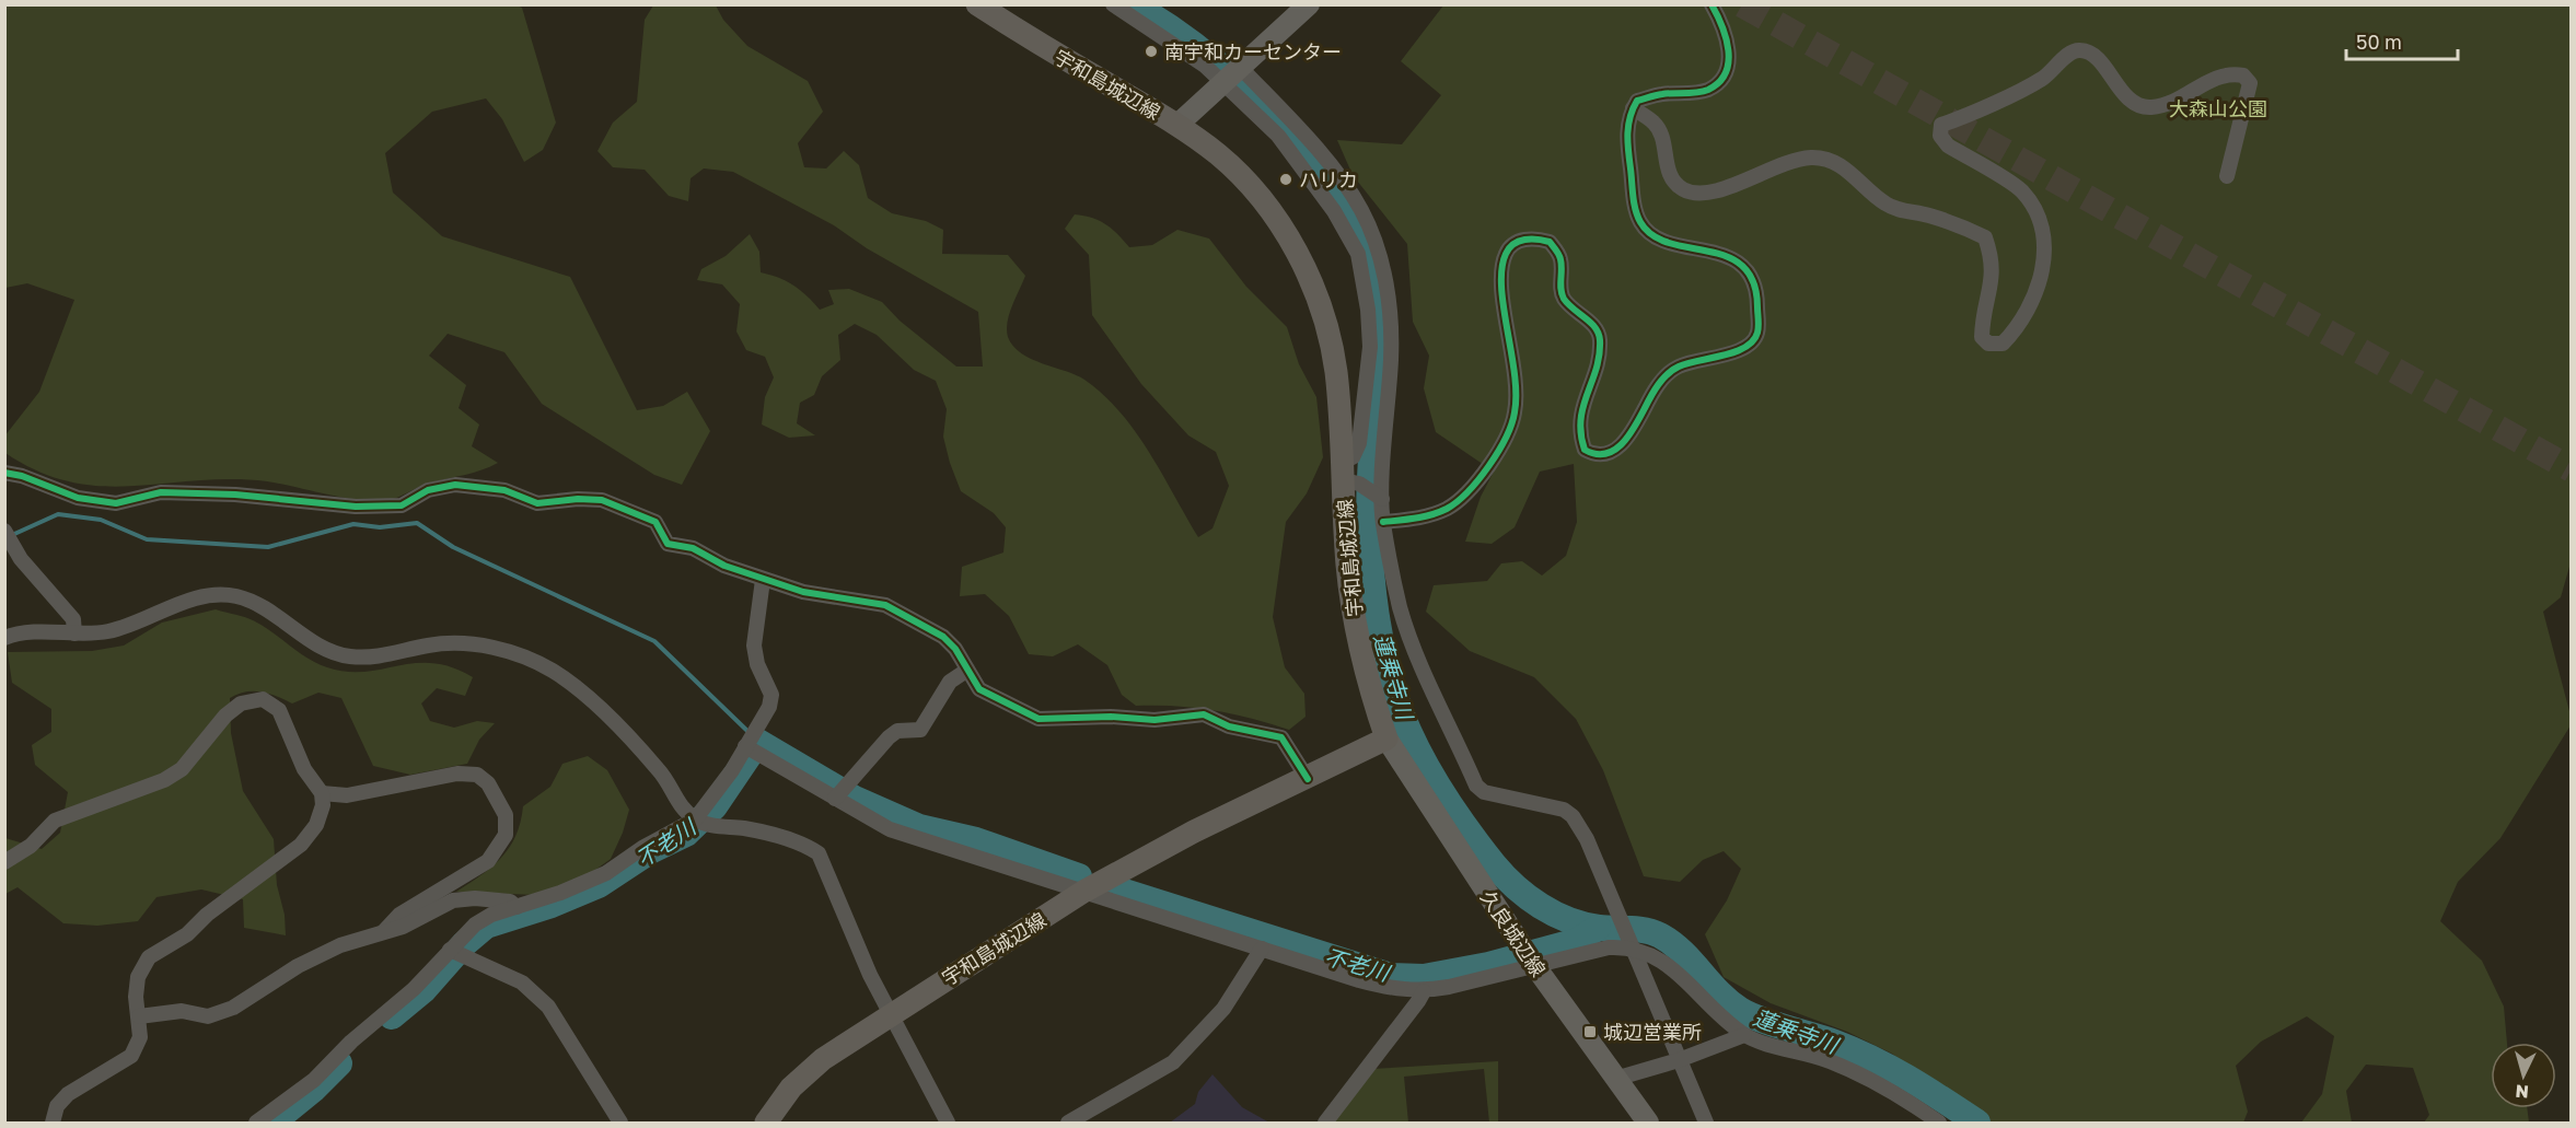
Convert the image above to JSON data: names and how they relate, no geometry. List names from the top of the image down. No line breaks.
{"streets":{"main road":["宇和島城辺線","久良城辺線"]},"crossings":[["宇和島城辺線","久良城辺線"]],"water":["蓮乗寺川","不老川"],"parks":["大森山公園"],"places":{"other":["南宇和カーセンター","ハリカ"],"transit":["城辺営業所"]},"scale_bar":"50 m","north":"bottom"}
